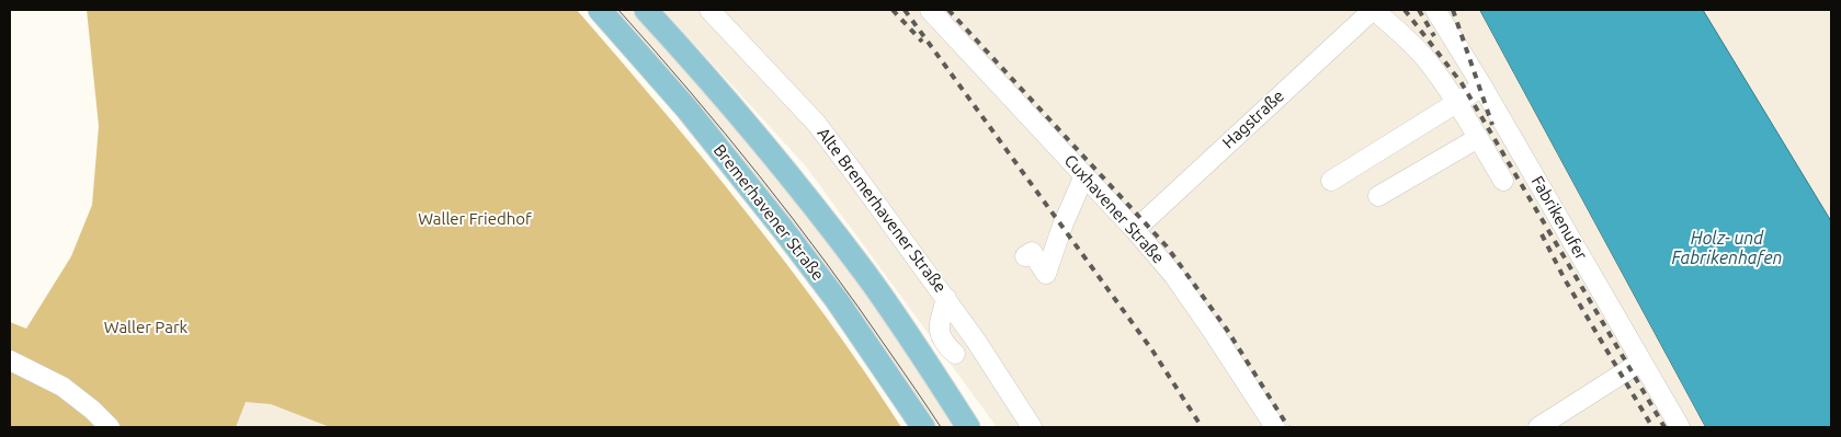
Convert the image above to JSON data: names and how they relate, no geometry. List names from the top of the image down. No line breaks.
{"streets":{"main road":["Bremerhavener Straße"],"street":["Hagstraße","Cuxhavener Straße","Alte Bremerhavener Straße","Fabrikenufer"]},"crossings":[["Hagstraße","Cuxhavener Straße"]],"water":["Holz- und Fabrikenhafen"],"parks":["Waller Friedhof","Waller Park"]}
